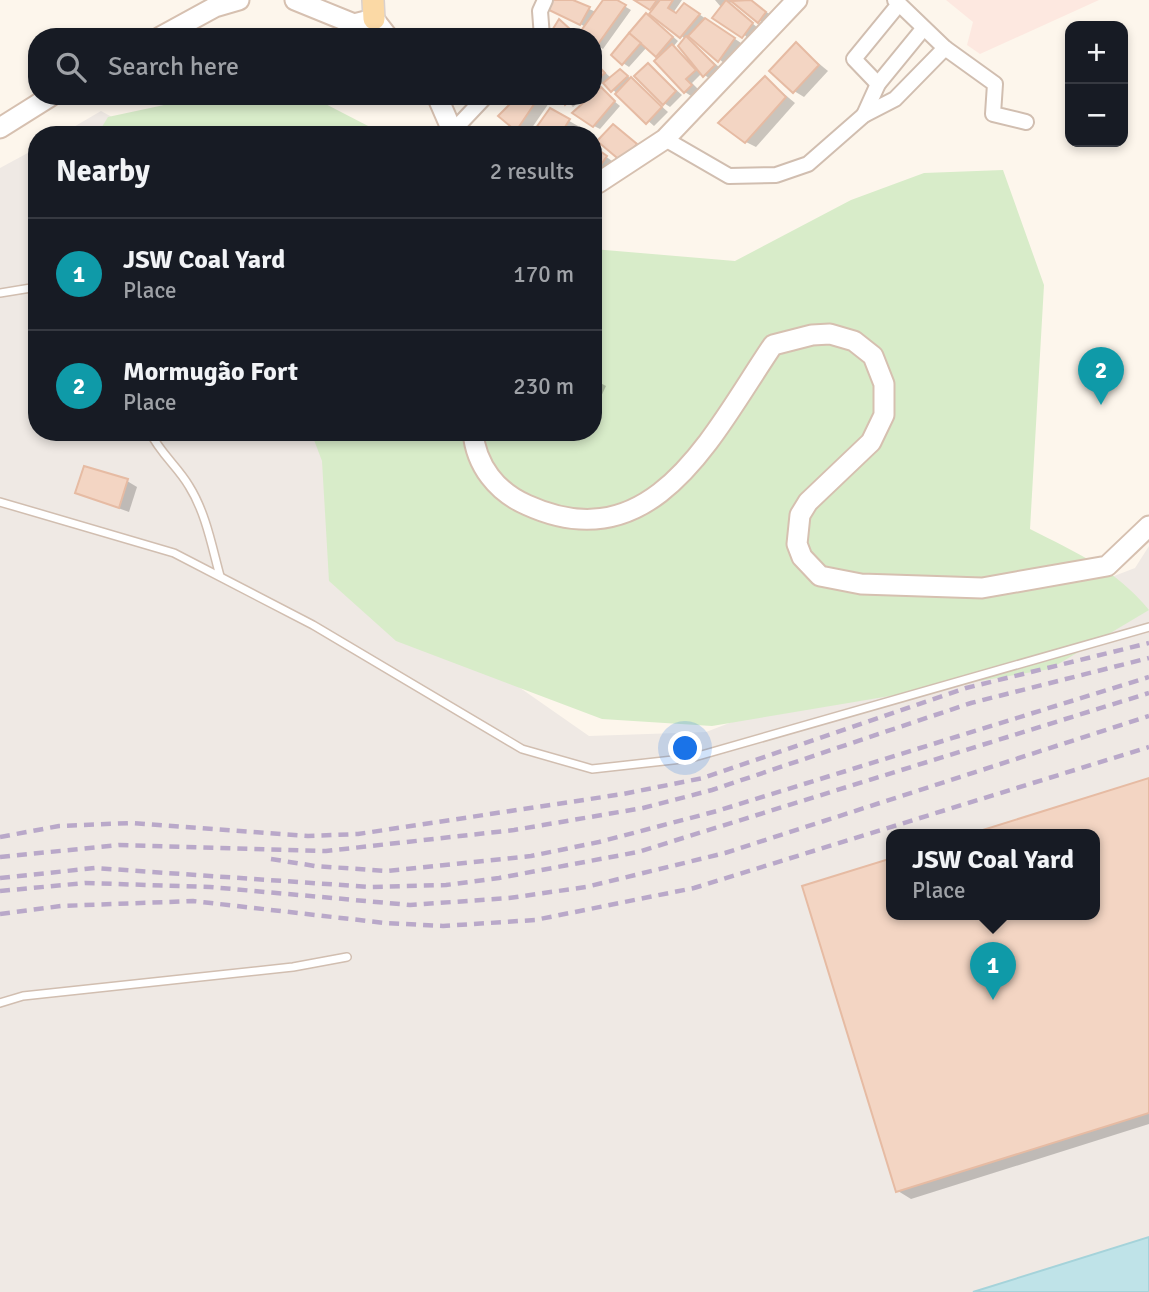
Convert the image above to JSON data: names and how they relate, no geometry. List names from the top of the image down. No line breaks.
{"page":{"map_buttons":["+","−"],"search":"Search here","heading":["Nearby","2 results"],"list":[{"mark":"1","name":"JSW Coal Yard","note":"Place","value":"170 m"},{"mark":"2","name":"Mormugão Fort","note":"Place","value":"230 m"}],"pins":["2","1"],"popup":["JSW Coal Yard","Place"]}}
